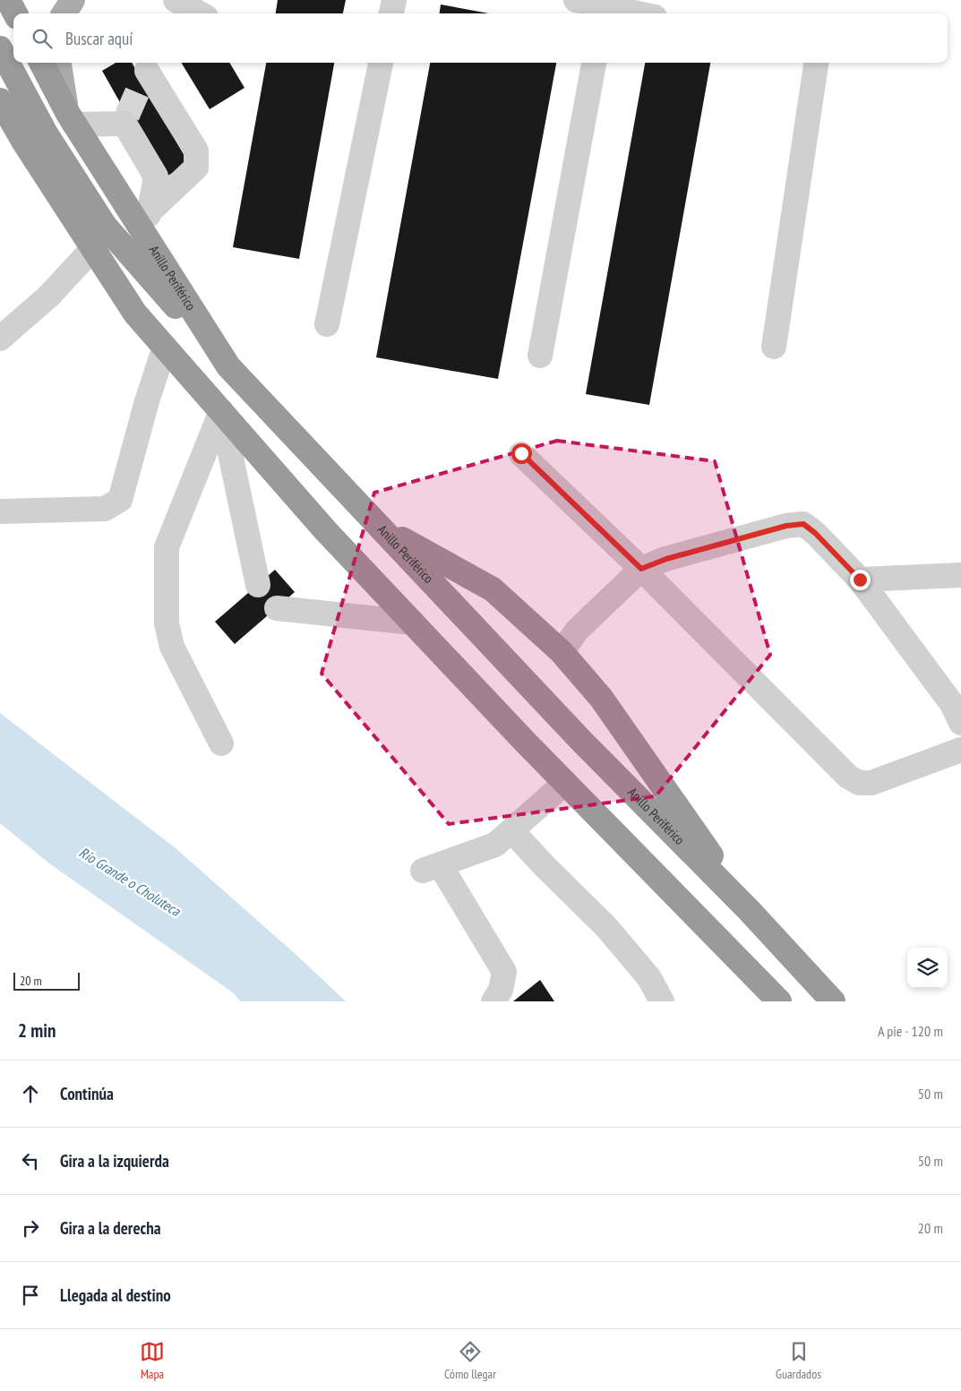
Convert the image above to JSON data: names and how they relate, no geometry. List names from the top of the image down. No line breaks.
{"streets":{"highway":["Anillo Periférico"]},"water":["Río Grande o Choluteca"],"scale_bar":"20 m","page":{"search":"Buscar aquí","scale":"20 m","heading":["2 min","A pie · 120 m"],"list":[["Continúa","50 m"],["Gira a la izquierda","50 m"],["Gira a la derecha","20 m"],"Llegada al destino"],"nav":["Mapa","Cómo llegar","Guardados"]}}
